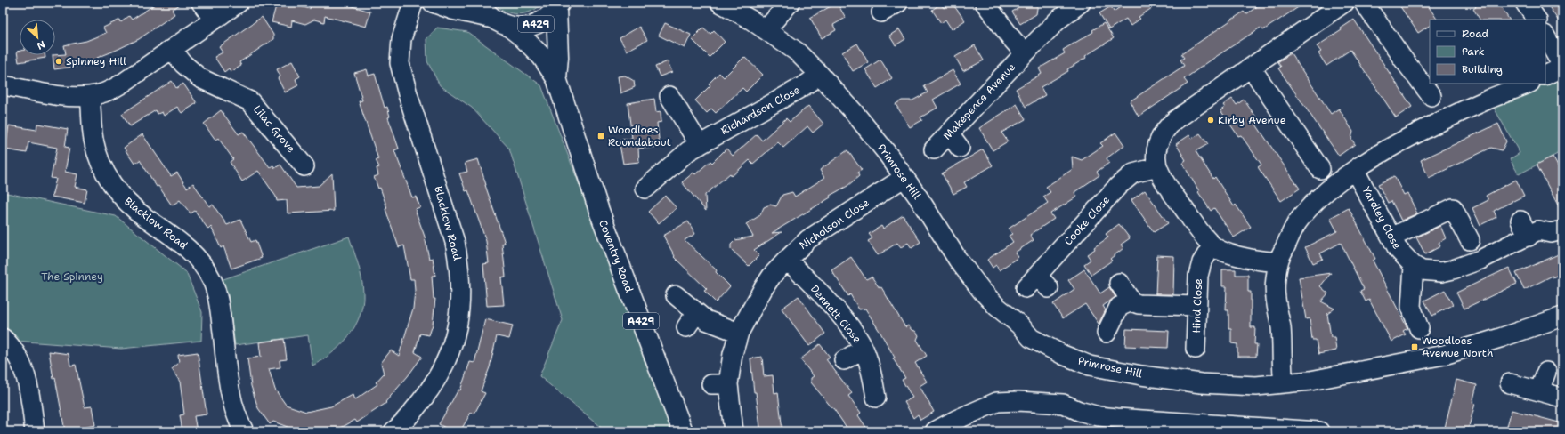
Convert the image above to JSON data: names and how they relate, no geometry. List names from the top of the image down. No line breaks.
{"streets":{"main road":["A429","Coventry Road"],"street":["Makepeace Avenue","Richardson Close","Lilac Grove","Primrose Hill","Yardley Close","Cooke Close","Blacklow Road","Nicholson Close","Hind Close","Dennett Close"]},"crossings":[["Richardson Close","Primrose Hill"],["Primrose Hill","Nicholson Close"],["Nicholson Close","Dennett Close"]],"parks":["The Spinney"],"places":{"other":["Spinney Hill","Kirby Avenue"],"transit":["Woodloes Roundabout","Woodloes Avenue North"]},"legend":["Road","Park","Building"],"north":"bottom right"}
